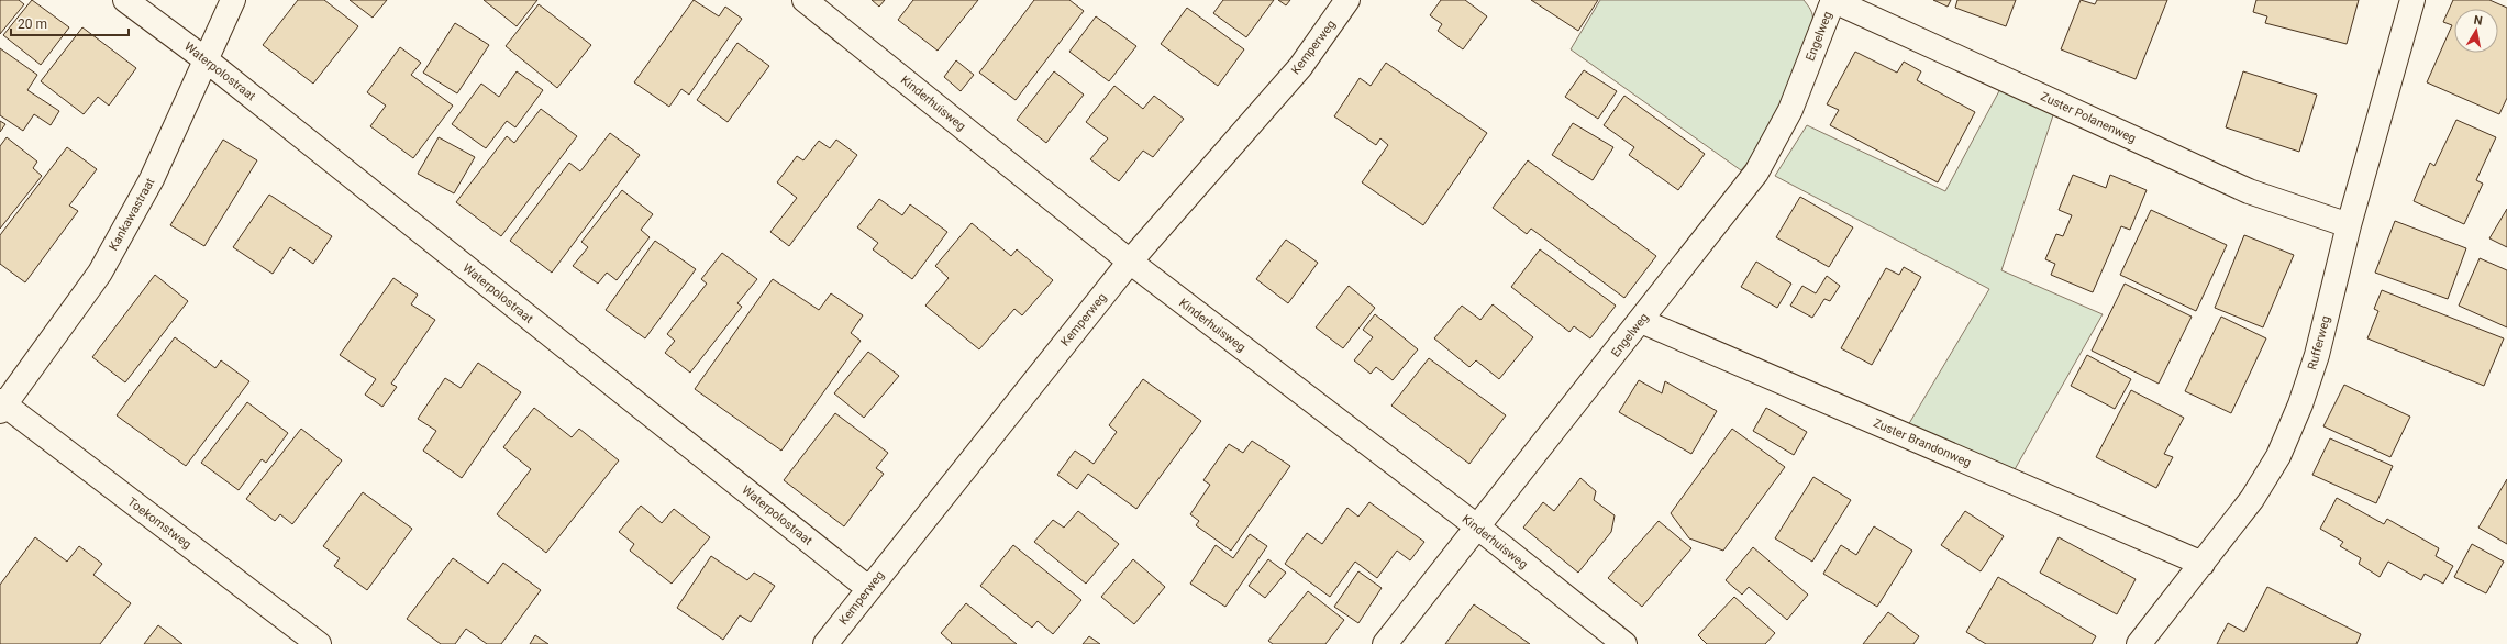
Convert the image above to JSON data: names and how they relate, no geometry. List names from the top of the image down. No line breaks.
{"streets":{"street":["Engelweg","Kemperweg","Waterpolostraat","Kinderhuisweg","Zuster Polanenweg","Kankawastraat","Rufferweg","Zuster Brandonweg","Toekomstweg"]},"crossings":[["Engelweg","Kinderhuisweg"],["Engelweg","Zuster Polanenweg"],["Engelweg","Zuster Brandonweg"],["Kemperweg","Waterpolostraat"],["Kemperweg","Kinderhuisweg"],["Waterpolostraat","Kankawastraat"],["Zuster Polanenweg","Rufferweg"],["Kankawastraat","Toekomstweg"],["Rufferweg","Zuster Brandonweg"]],"scale_bar":"20 m","north":"top"}
